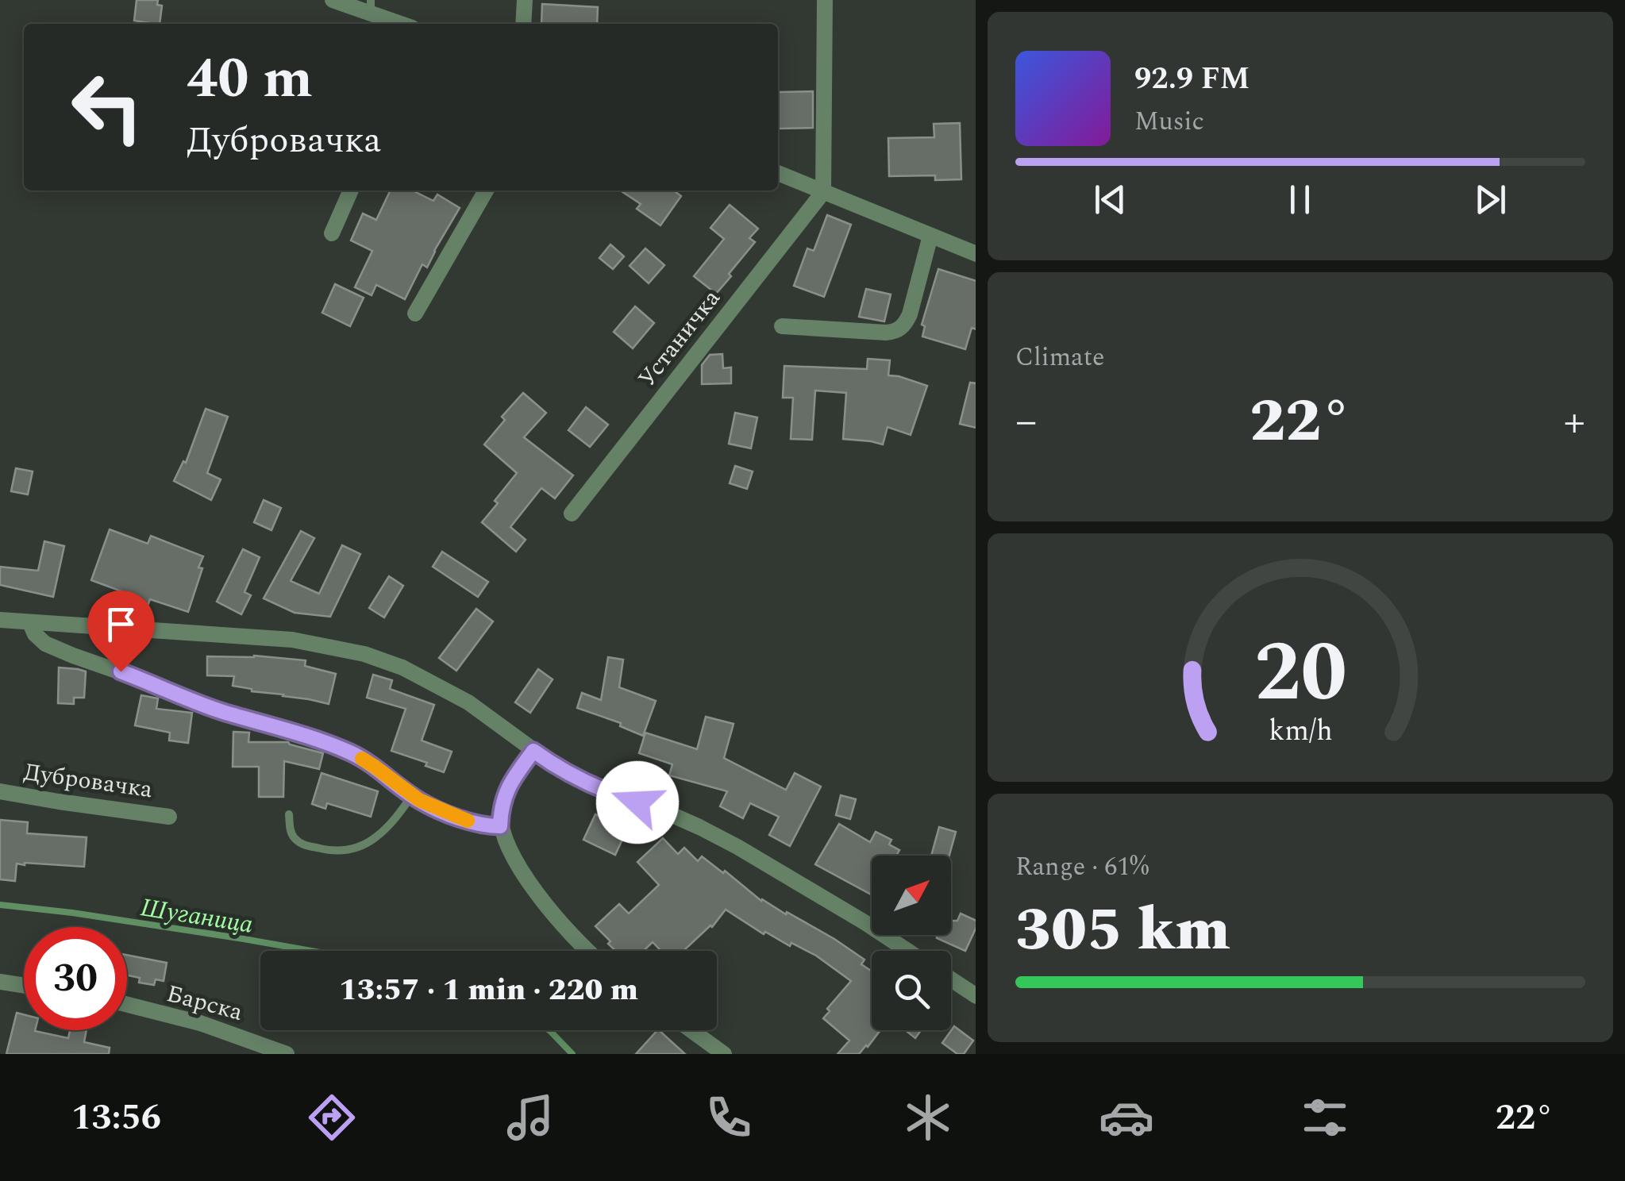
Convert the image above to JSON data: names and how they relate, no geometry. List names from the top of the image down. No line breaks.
{"streets":{"street":["Устаничка","Дубровачка","Барска"]},"water":["Шуганица"],"north":"top right","page":{"turn":["40 m","Дубровачка"],"song":["92.9 FM","Music"],"tile":["Climate",["Range · 61%","305 km"]],"heat":["−","22°","+"],"limit":"30","trip":"13:57 · 1 min · 220 m","tabs":["13:56","22°"],"gauge":["20","km/h"]}}
